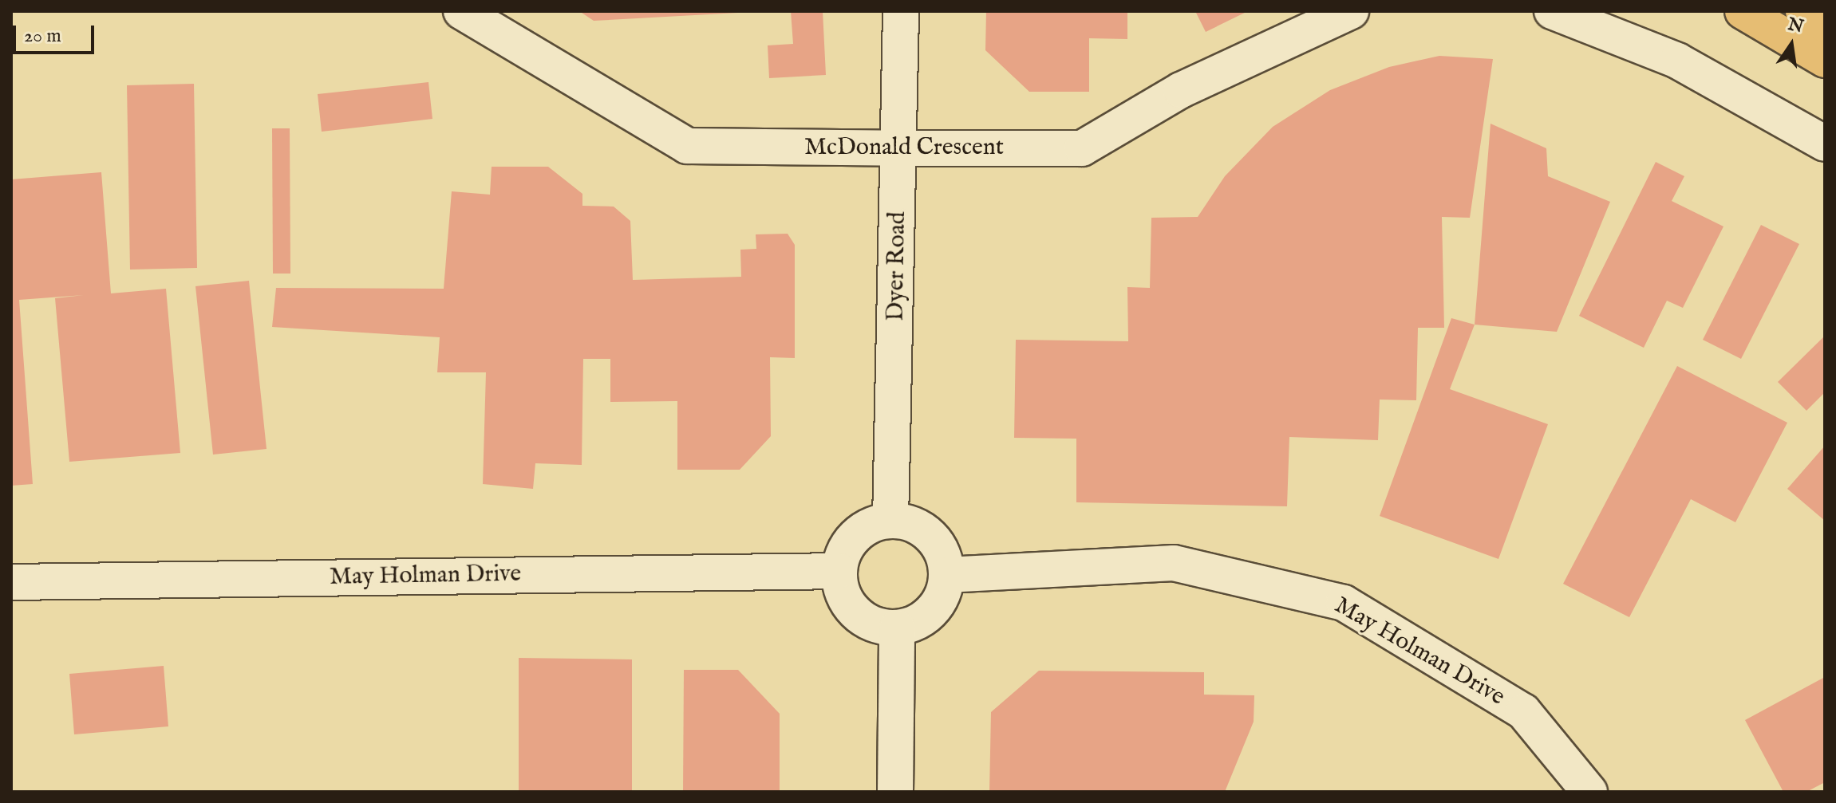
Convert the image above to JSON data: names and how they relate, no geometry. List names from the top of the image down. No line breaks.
{"streets":{"street":["McDonald Crescent","Dyer Road","May Holman Drive"]},"crossings":[["McDonald Crescent","Dyer Road"],["Dyer Road","May Holman Drive"]],"scale_bar":"20 m","north":"top"}
